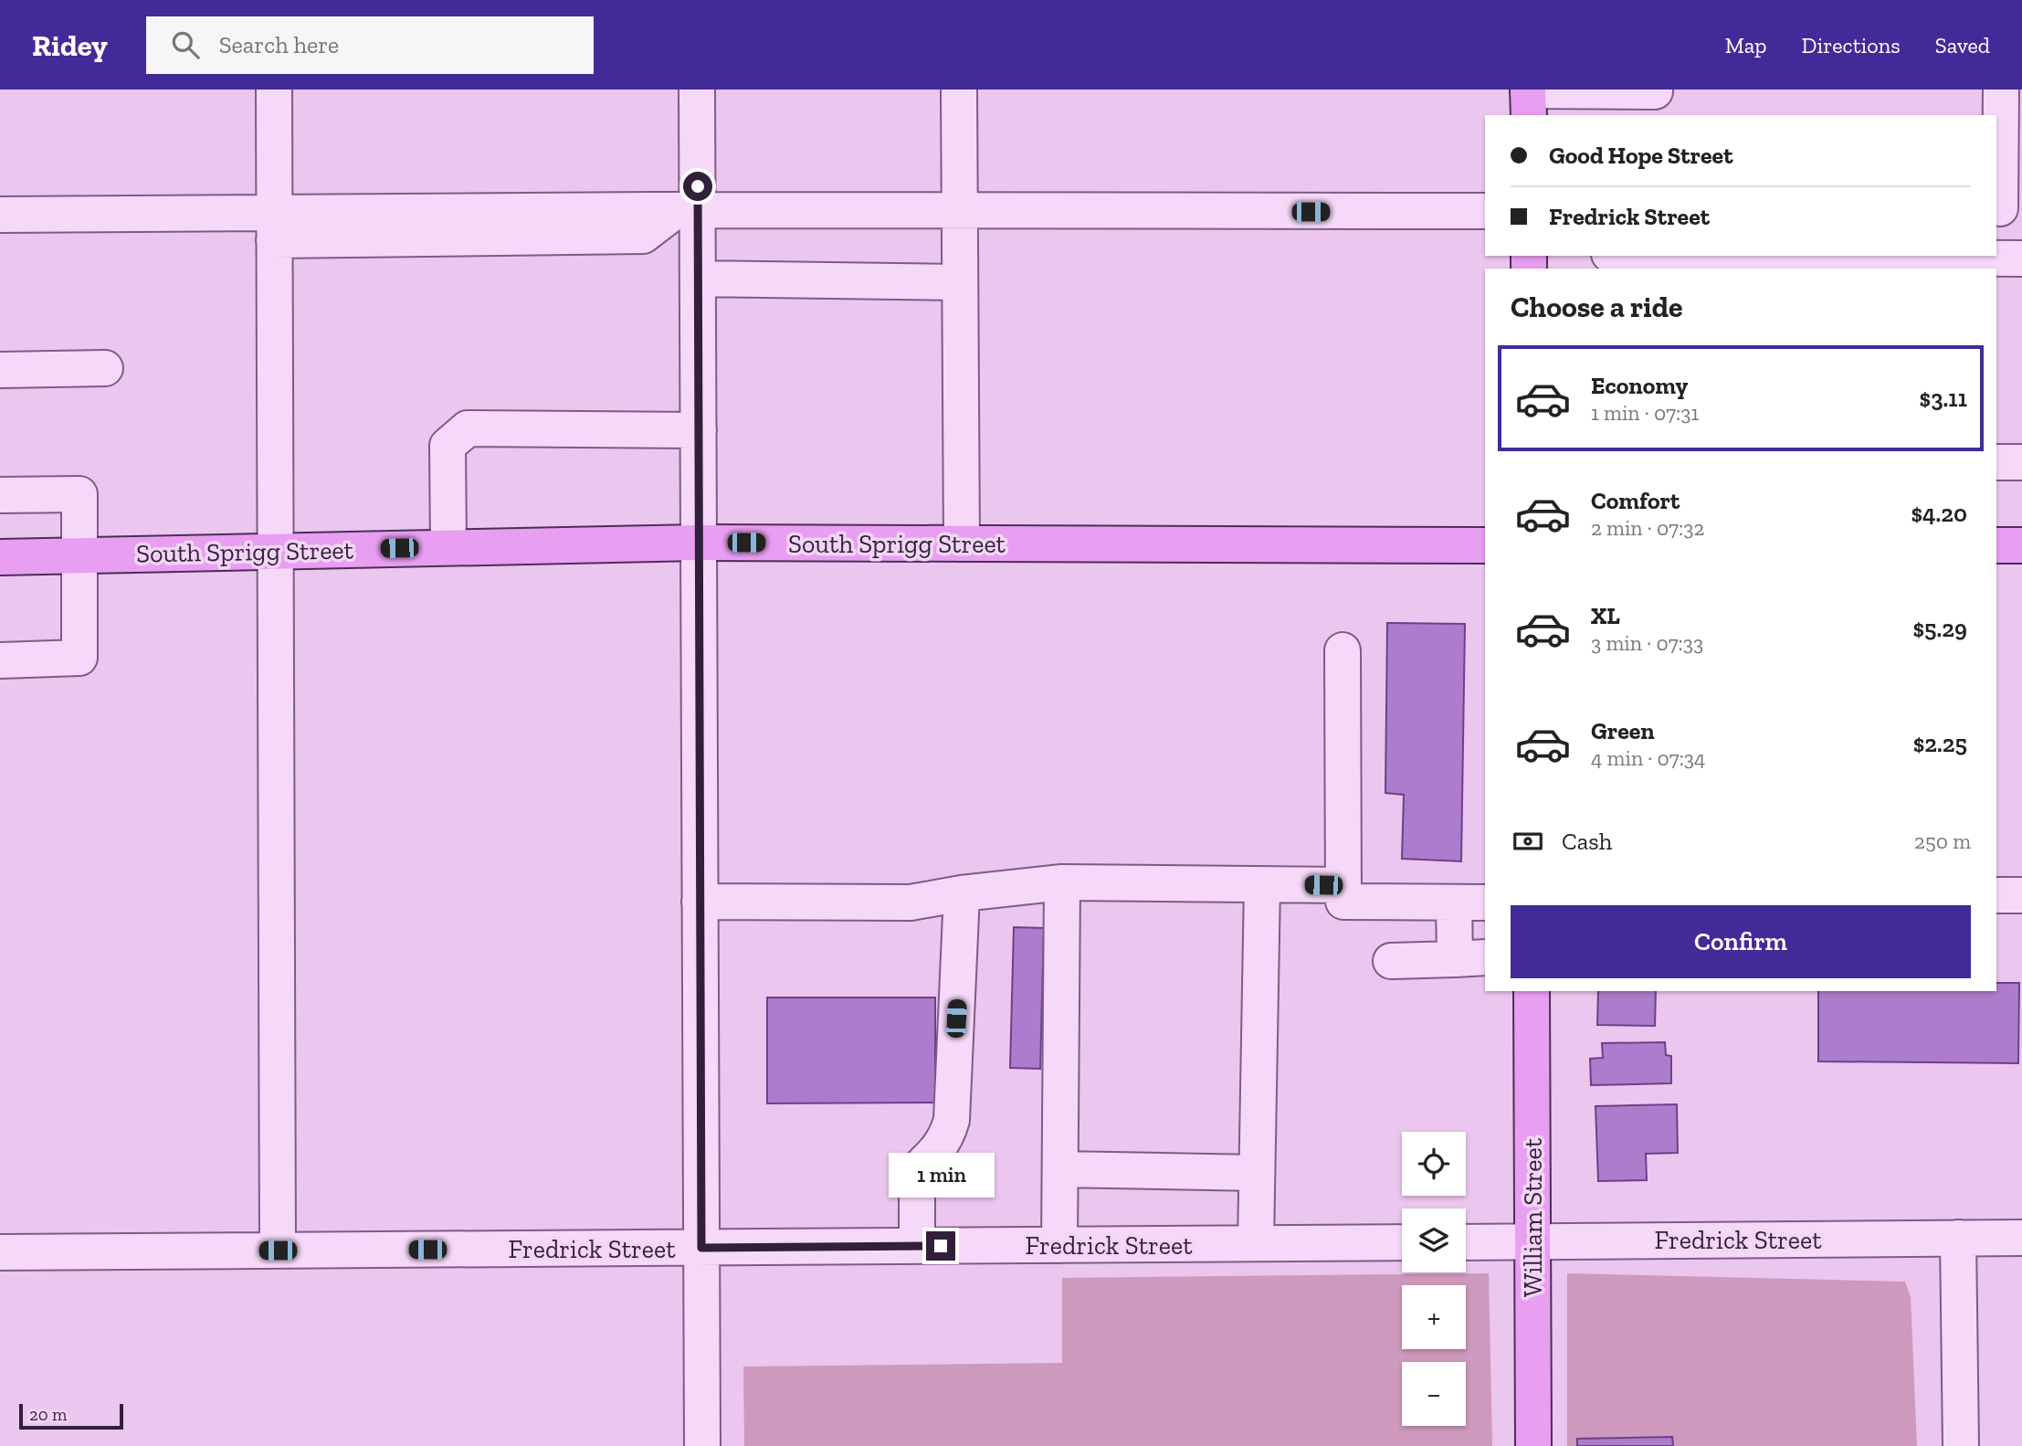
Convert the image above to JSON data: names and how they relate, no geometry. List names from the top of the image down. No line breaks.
{"streets":{"main road":["South Sprigg Street","William Street"],"street":["Fredrick Street"]},"crossings":[["William Street","Fredrick Street"]],"scale_bar":"20 m","page":{"header":"Ridey","search":"Search here","nav":["Map","Directions","Saved"],"banner":["Good Hope Street","Fredrick Street"],"heading":"Choose a ride","list":[{"name":"Economy","note":"1 min · 07:31","value":"$3.11"},{"name":"Comfort","note":"2 min · 07:32","value":"$4.20"},{"name":"XL","note":"3 min · 07:33","value":"$5.29"},{"name":"Green","note":"4 min · 07:34","value":"$2.25"}],"pay":["Cash","250 m"],"buttons":"Confirm","map_buttons":["+","−"],"bubble":"1 min","scale":"20 m"}}
